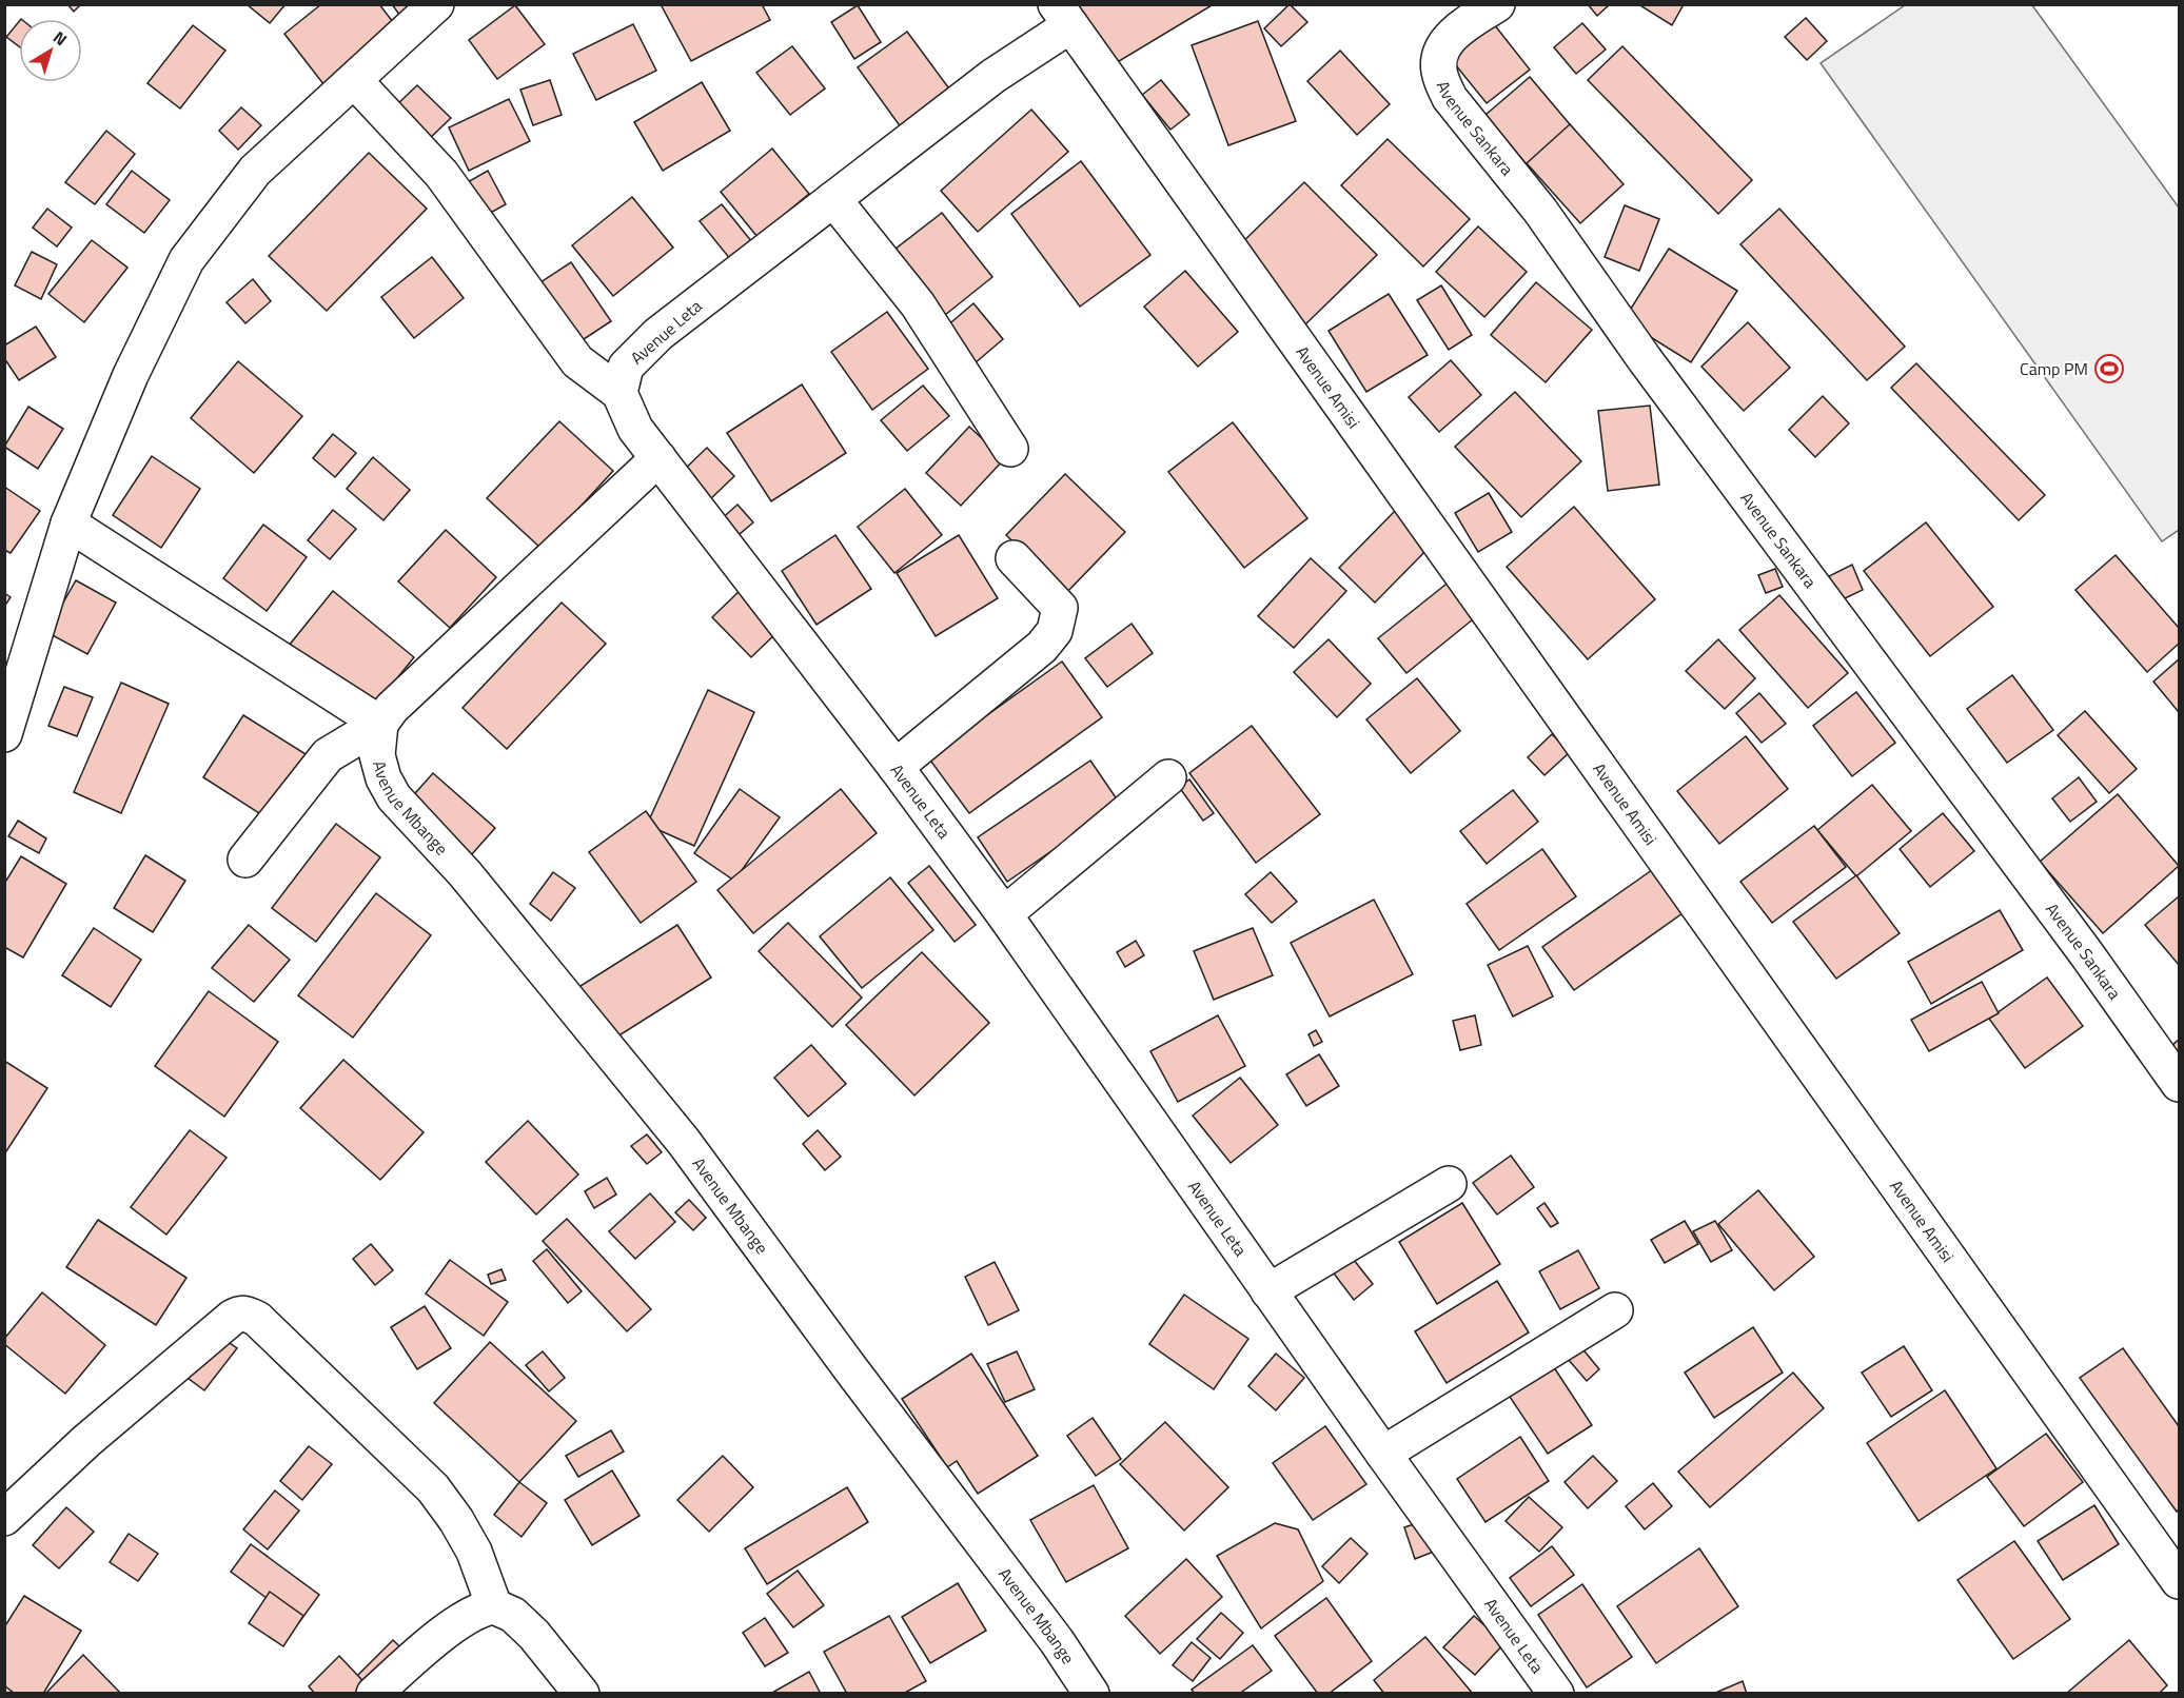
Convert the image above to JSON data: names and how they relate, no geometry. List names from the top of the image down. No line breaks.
{"streets":{"street":["Avenue Sankara","Avenue Leta","Avenue Amisi","Avenue Mbange"]},"crossings":[["Avenue Leta","Avenue Amisi"]],"places":{"sports":["Camp PM"]},"north":"top right"}
